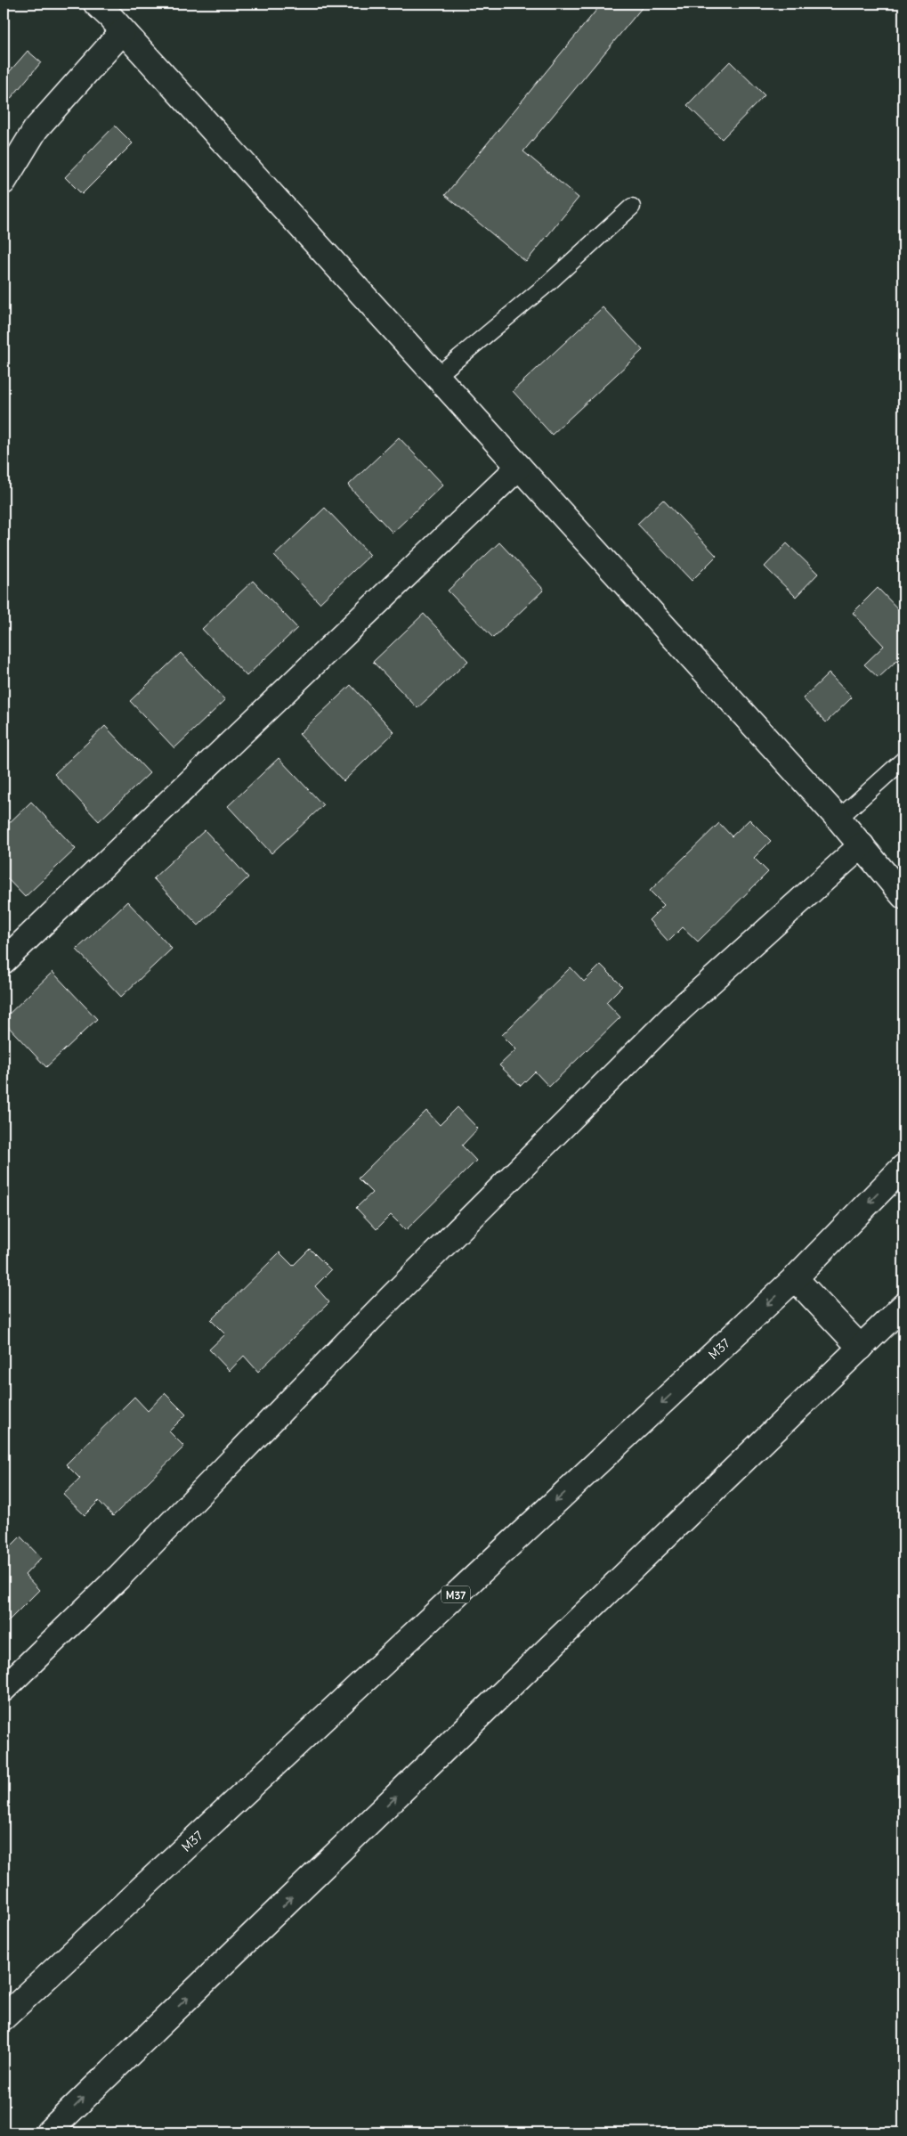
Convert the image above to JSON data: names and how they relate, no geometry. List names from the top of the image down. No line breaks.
{"streets":{"main road":["M37"]}}
